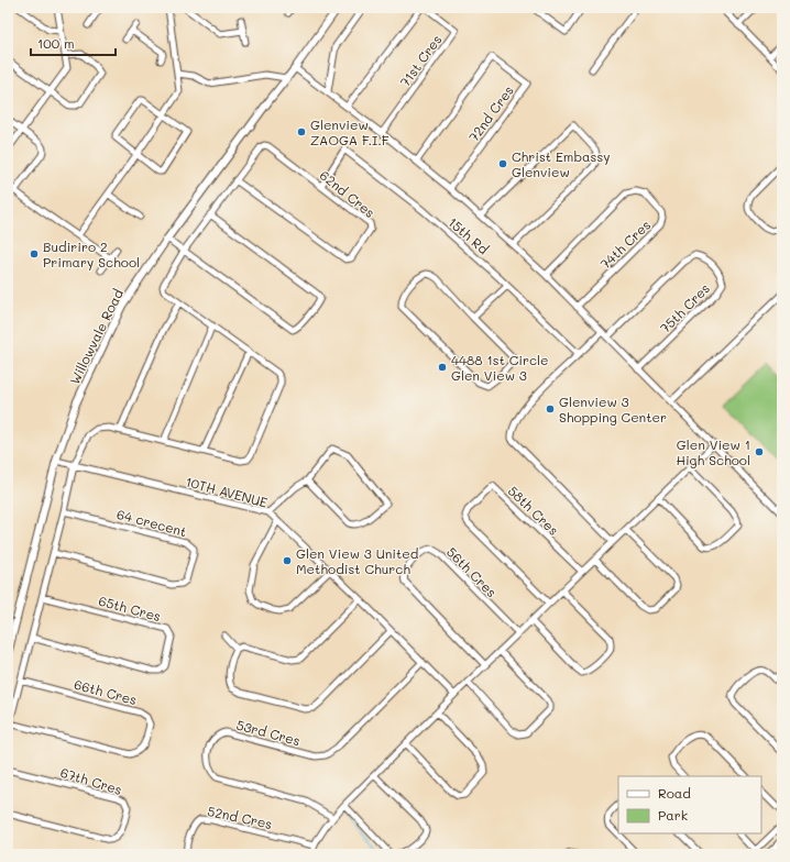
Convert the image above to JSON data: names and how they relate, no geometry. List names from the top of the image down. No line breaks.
{"streets":{"street":["71st Cres","72nd Cres","62nd Cres","15th Rd","74th Cres","75th Cres","Willowvale Road","10TH AVENUE","58th Cres","64 crecent","56th Cres","65th Cres","66th Cres","53rd Cres","67th Cres","52nd Cres"]},"crossings":[["62nd Cres","15th Rd"],["Willowvale Road","10TH AVENUE"],["10TH AVENUE","53rd Cres"]],"places":["Glenview ZAOGA F.I.F","Christ Embassy Glenview","Budiriro 2 Primary School","4488 1st Circle Glen View 3","Glenview 3 Shopping Center","Glen View 1 High School","Glen View 3 United Methodist Church"],"legend":["Road","Park"],"scale_bar":"100 m"}
